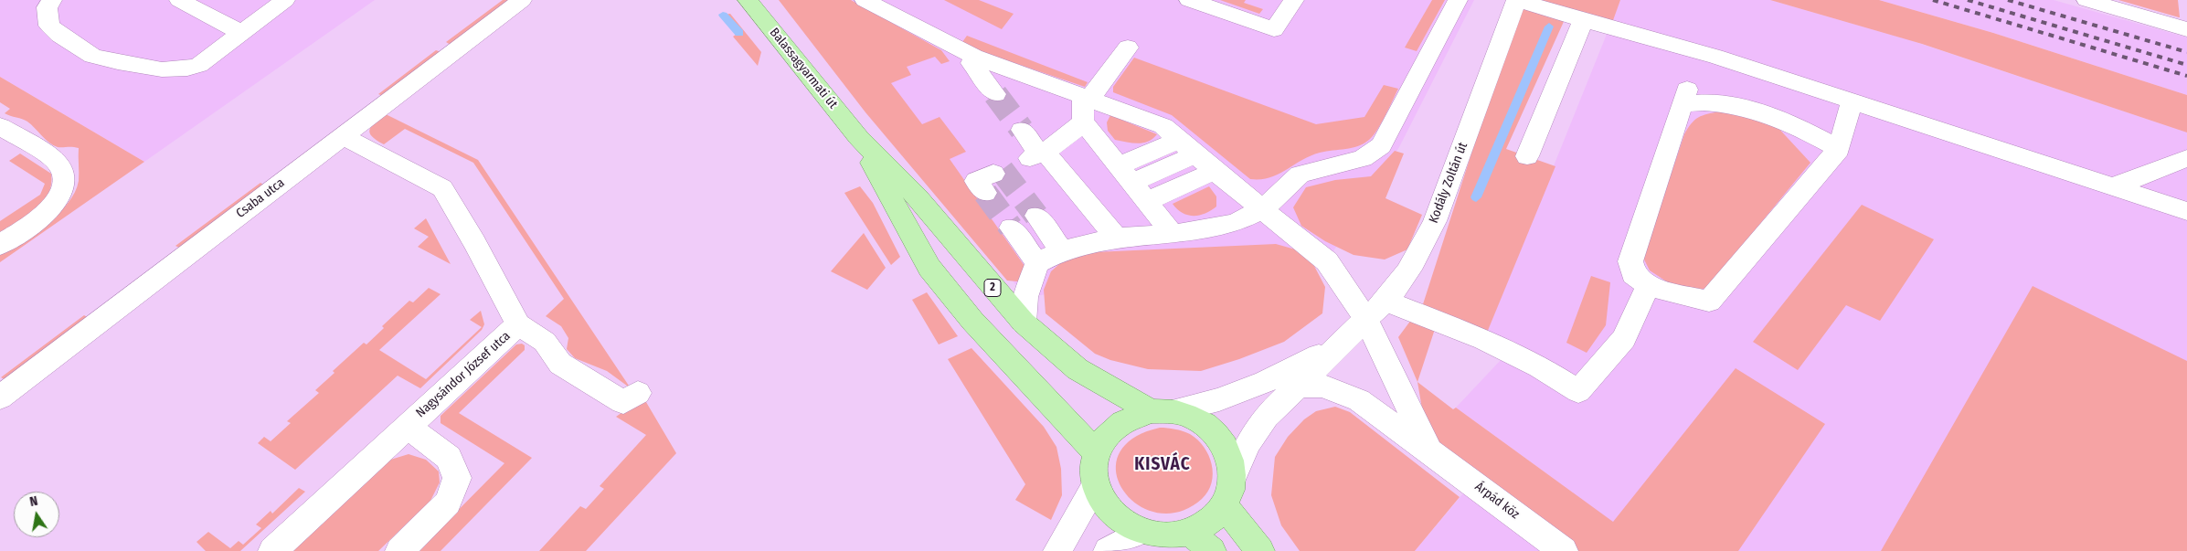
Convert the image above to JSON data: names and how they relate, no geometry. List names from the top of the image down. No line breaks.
{"streets":{"main road":["Balassagyarmati út","2"],"street":["Kodály Zoltán út","Csaba utca","Nagysándor József utca","Árpád köz"]},"crossings":[["Balassagyarmati út","2"],["Kodály Zoltán út","2"],["Kodály Zoltán út","Árpád köz"],["Csaba utca","Nagysándor József utca"]],"districts":["KISVÁC"],"north":"top"}
